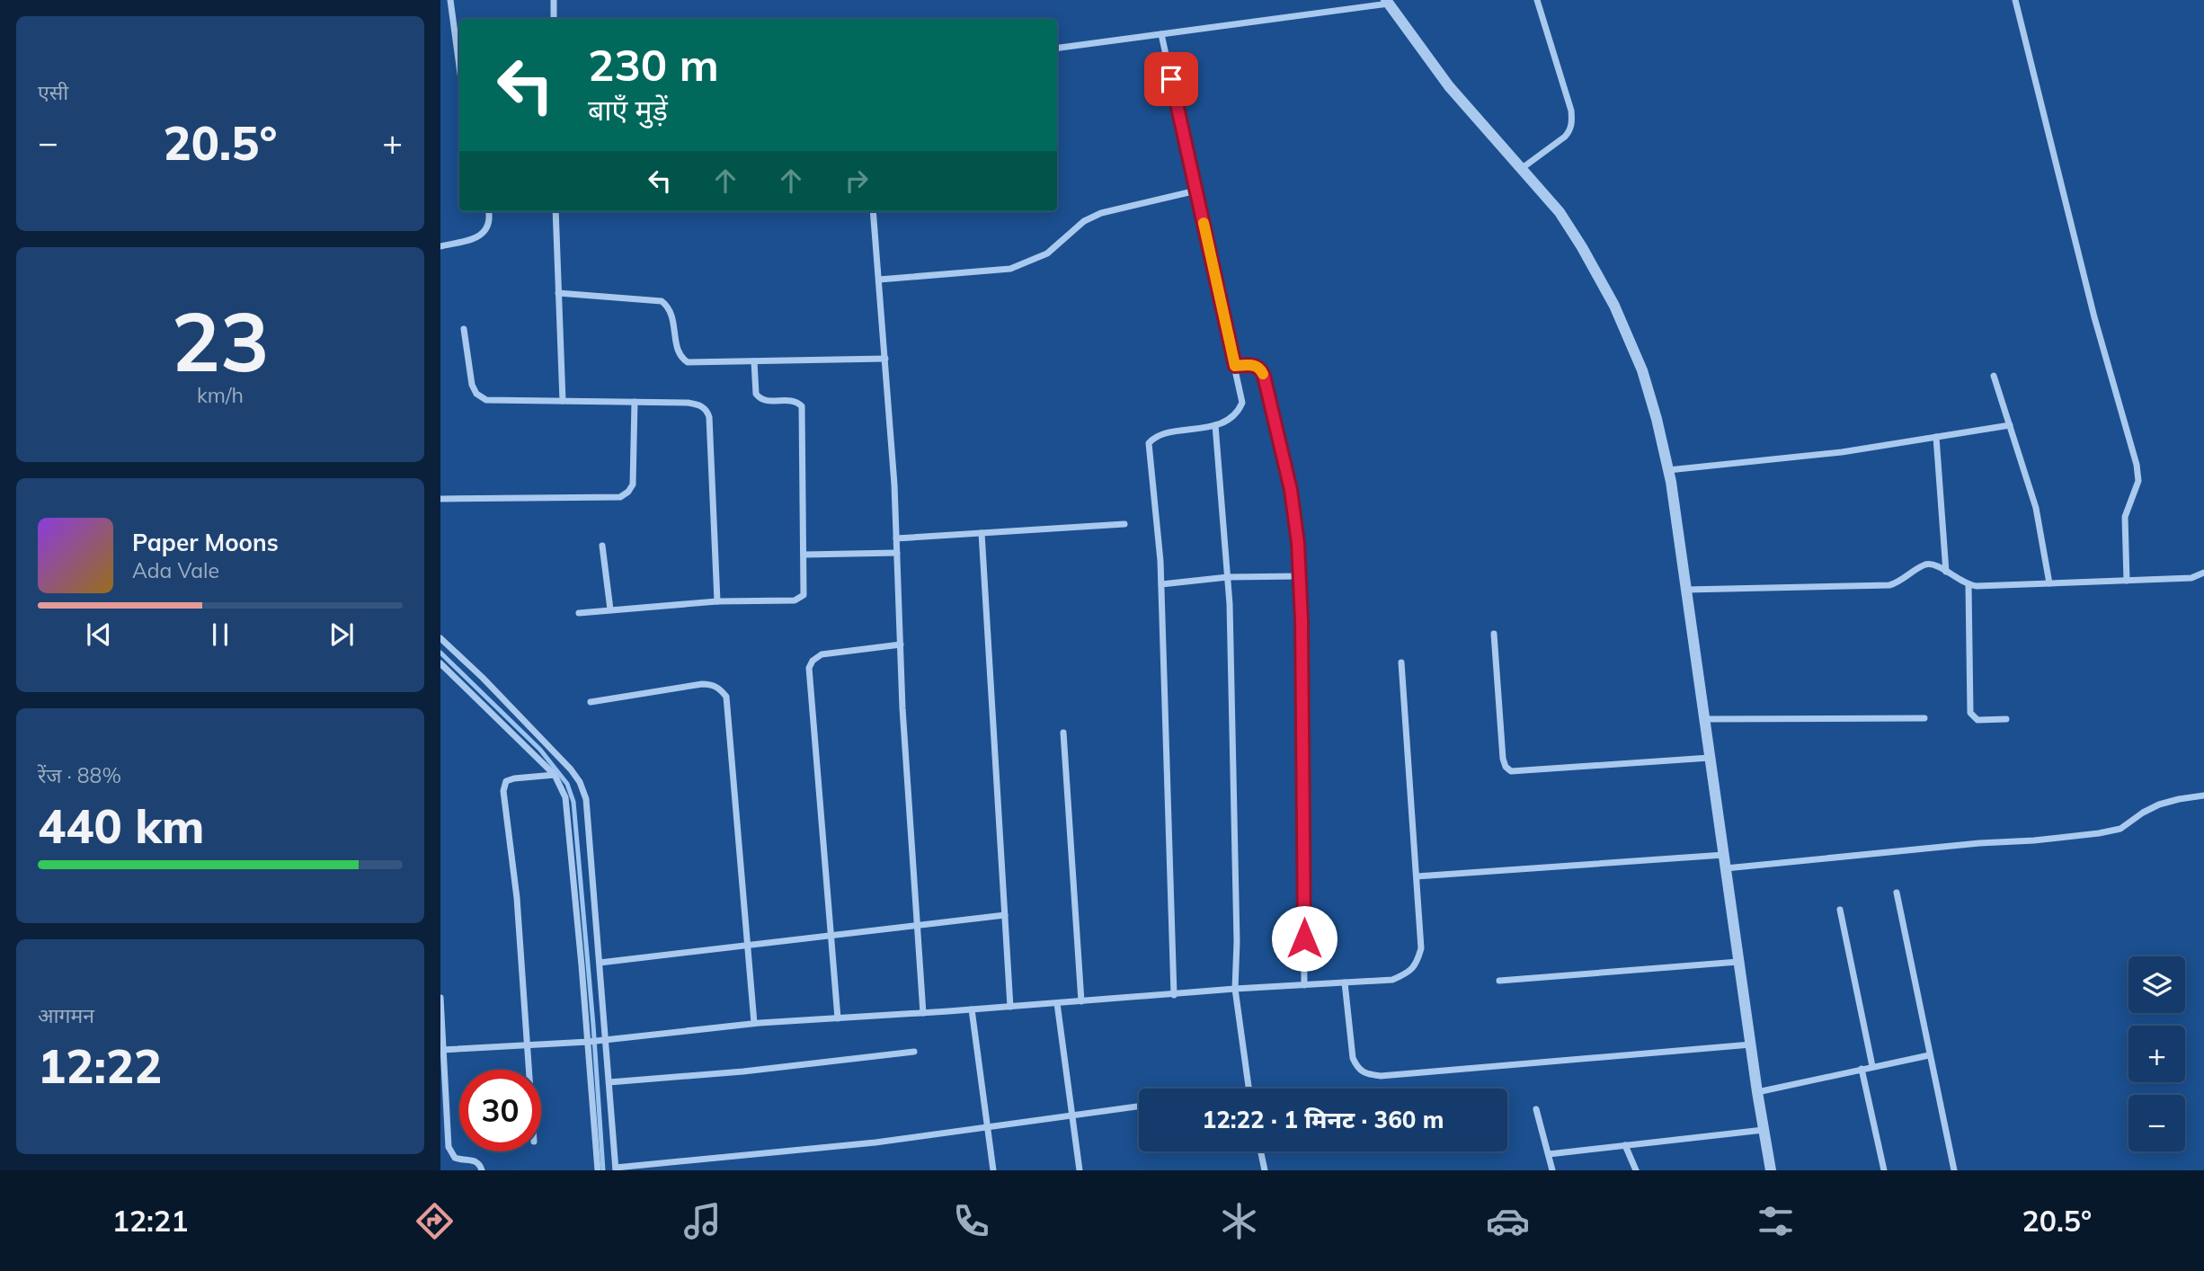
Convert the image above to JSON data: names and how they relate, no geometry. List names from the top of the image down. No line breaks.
{"page":{"tile":["एसी",["23","km/h"],["रेंज · 88%","440 km"],["आगमन","12:22"]],"turn":["230 m","बाएँ मुड़ें"],"heat":["−","20.5°","+"],"song":["Paper Moons","Ada Vale"],"map_buttons":["+","−"],"limit":"30","trip":"12:22 · 1 मिनट · 360 m","tabs":["12:21","20.5°"]}}
